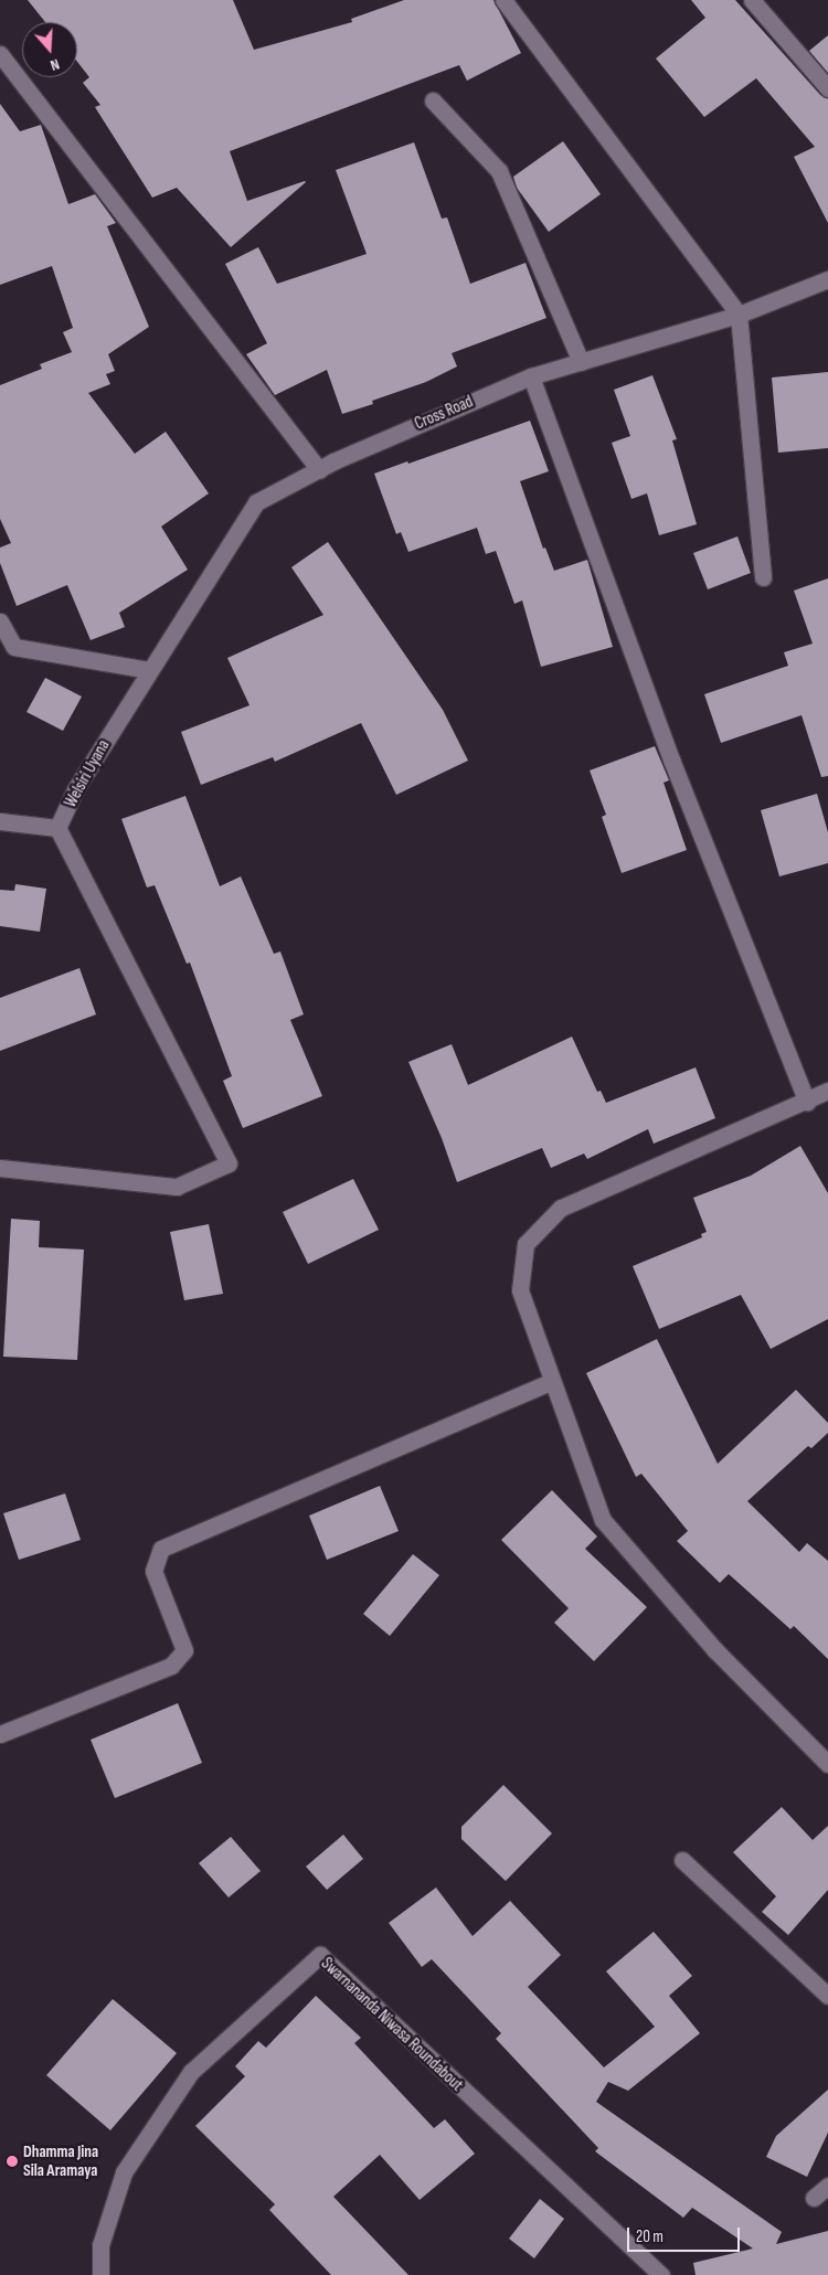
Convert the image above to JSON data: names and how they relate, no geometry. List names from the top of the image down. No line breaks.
{"streets":{"street":["Cross Road","Welsiri Uyana","Swarnananda Niwasa Roundabout"]},"crossings":[["Cross Road","Welsiri Uyana"]],"places":["Dhamma Jina Sila Aramaya"],"scale_bar":"20 m","north":"bottom"}
